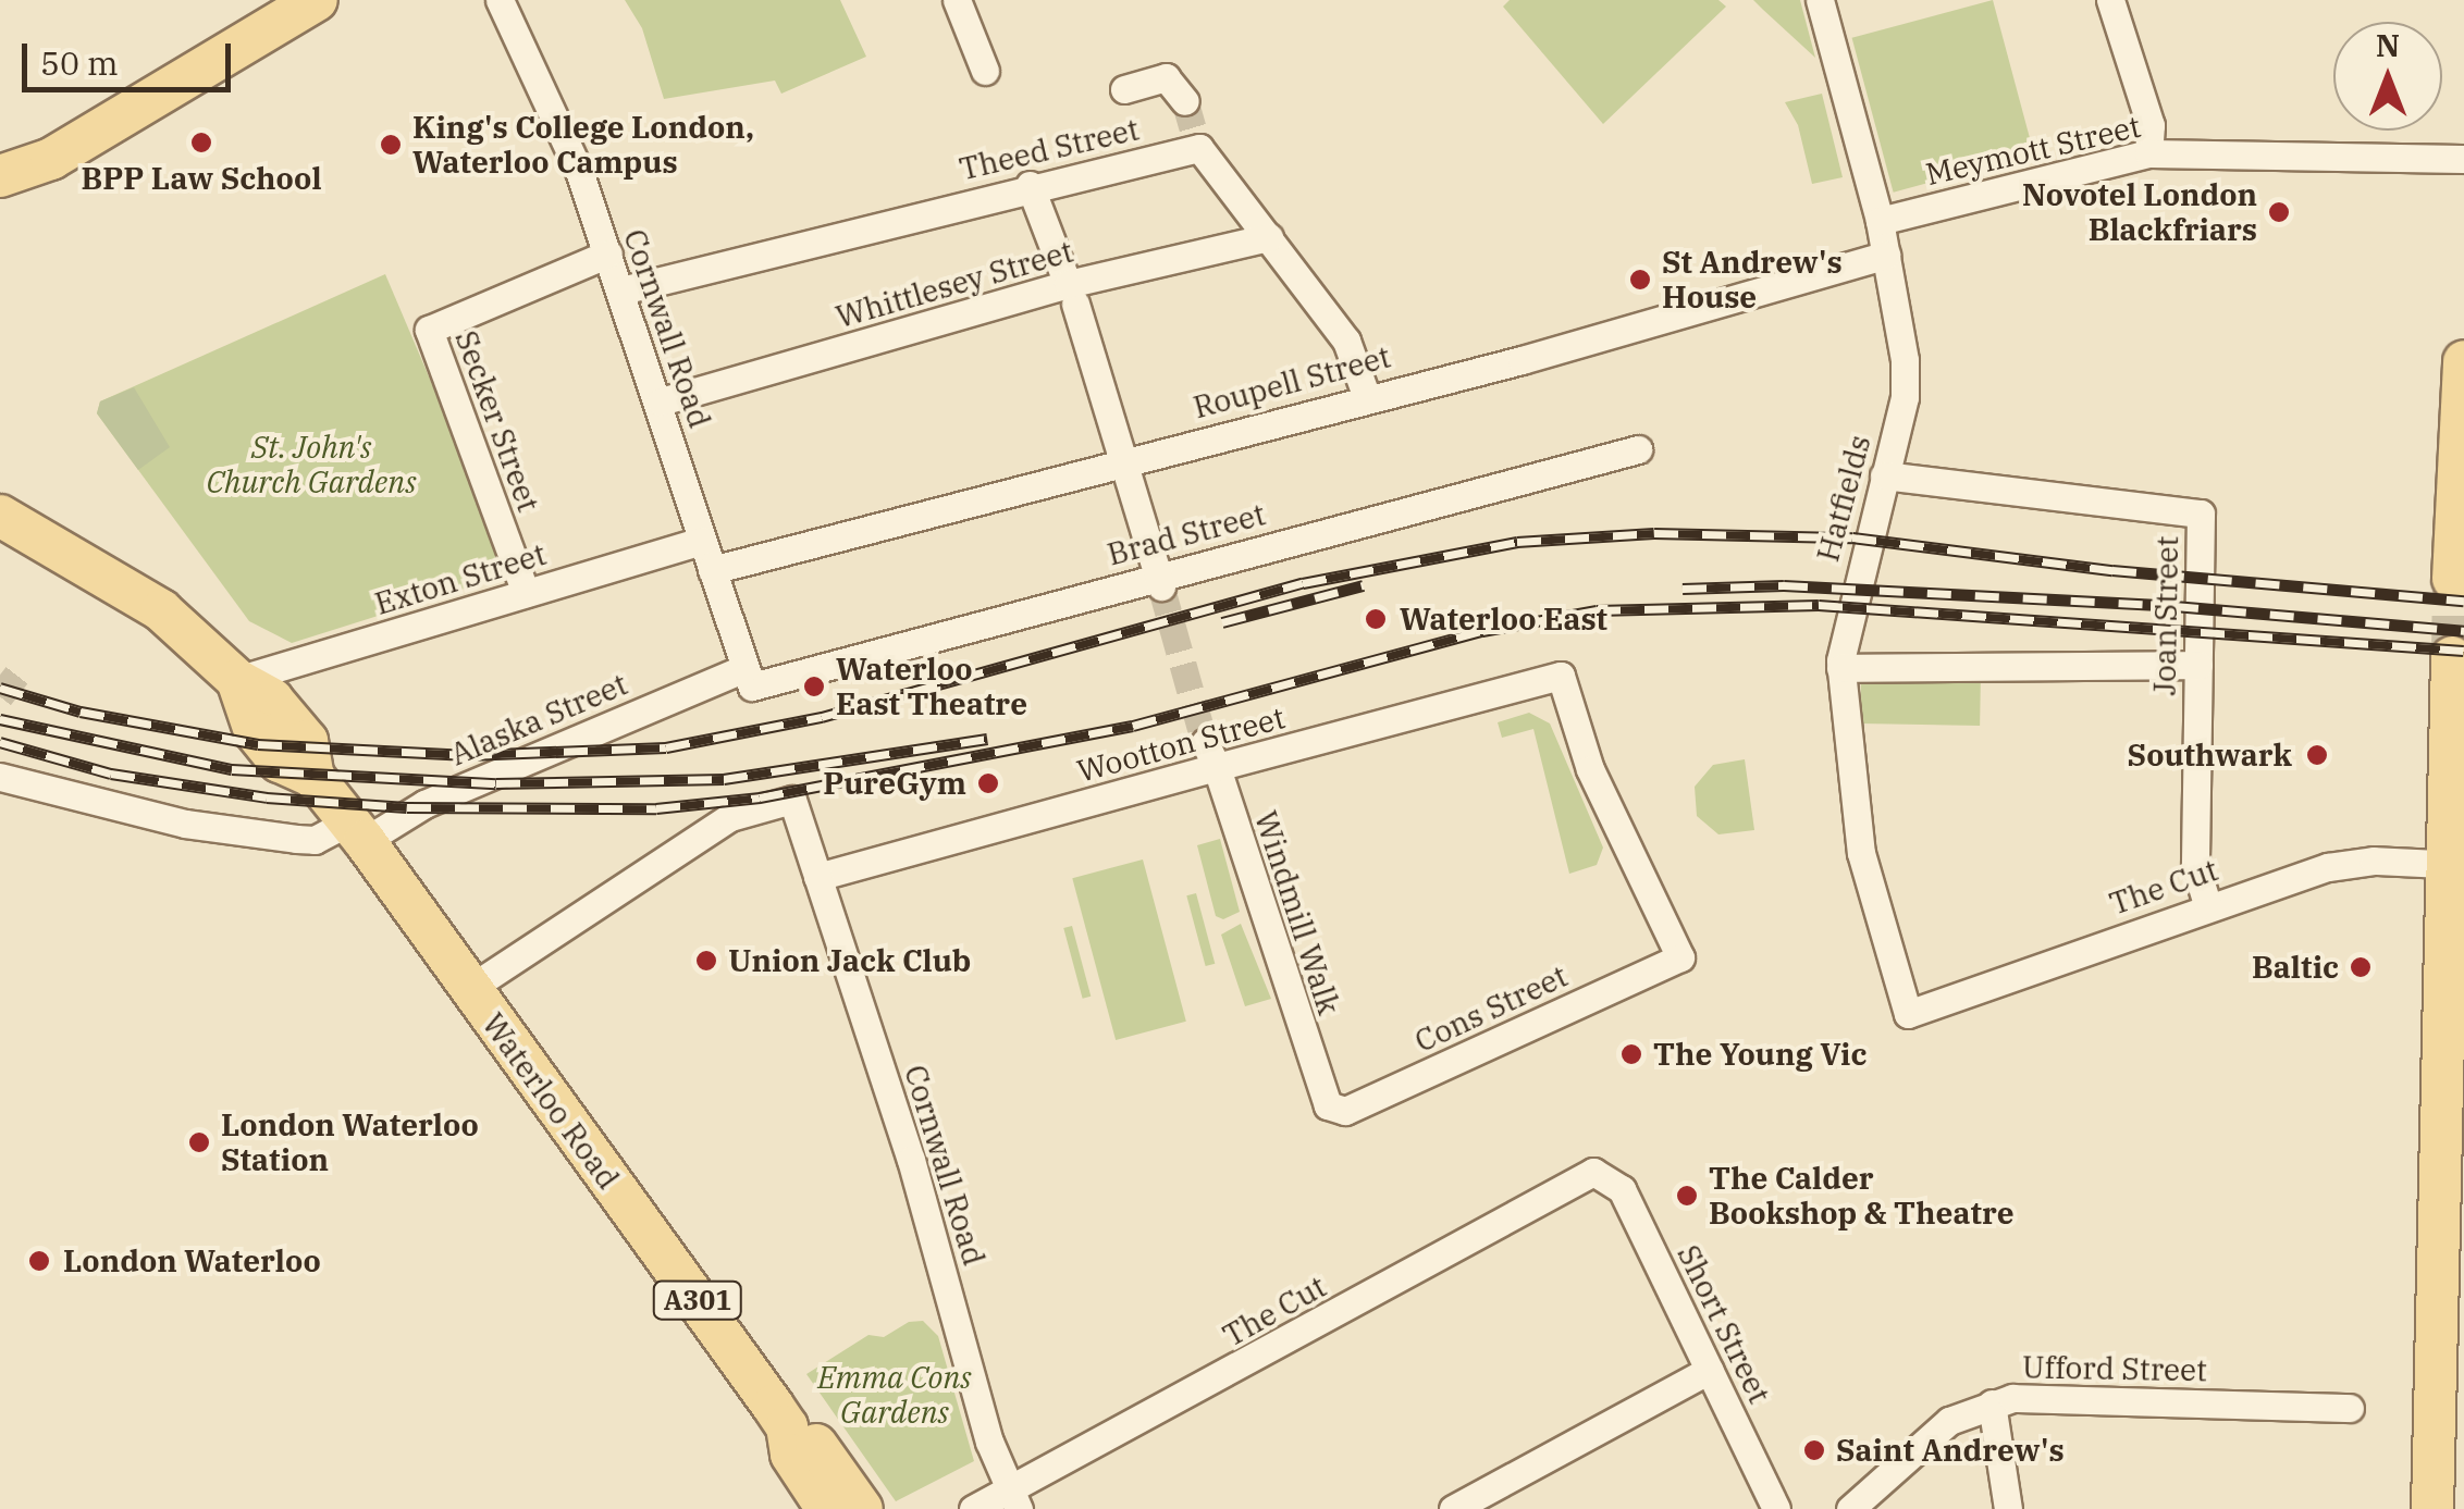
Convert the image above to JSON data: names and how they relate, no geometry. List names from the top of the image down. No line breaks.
{"streets":{"main road":["Waterloo Road","A301"],"street":["Theed Street","Meymott Street","Whittlesey Street","Cornwall Road","Roupell Street","Secker Street","Hatfields","Brad Street","Exton Street","Joan Street","Alaska Street","Wootton Street","The Cut","Windmill Walk","Cons Street","Short Street","Ufford Street"]},"crossings":[["Theed Street","Whittlesey Street"],["Theed Street","Cornwall Road"],["Theed Street","Roupell Street"],["Meymott Street","Hatfields"],["Whittlesey Street","Cornwall Road"],["Cornwall Road","Roupell Street"],["Cornwall Road","Secker Street"],["Cornwall Road","Brad Street"],["Cornwall Road","Exton Street"],["Cornwall Road","Alaska Street"],["Cornwall Road","Wootton Street"],["Cornwall Road","The Cut"],["Cornwall Road","Waterloo Road"],["Roupell Street","Hatfields"],["Secker Street","Exton Street"],["Hatfields","Joan Street"],["Hatfields","The Cut"],["Brad Street","Alaska Street"],["Exton Street","Waterloo Road"],["Joan Street","The Cut"],["Alaska Street","Waterloo Road"],["Wootton Street","Windmill Walk"],["Wootton Street","Cons Street"],["The Cut","Short Street"],["Windmill Walk","Cons Street"]],"parks":["St. John's Church Gardens","Emma Cons Gardens"],"places":["BPP Law School","King's College London, Waterloo Campus","Novotel London Blackfriars","St Andrew's House","Waterloo East","Waterloo East Theatre","Southwark","PureGym","Union Jack Club","Baltic","The Young Vic","London Waterloo Station","The Calder Bookshop & Theatre","London Waterloo","Saint Andrew's"],"scale_bar":"50 m","north":"top"}
